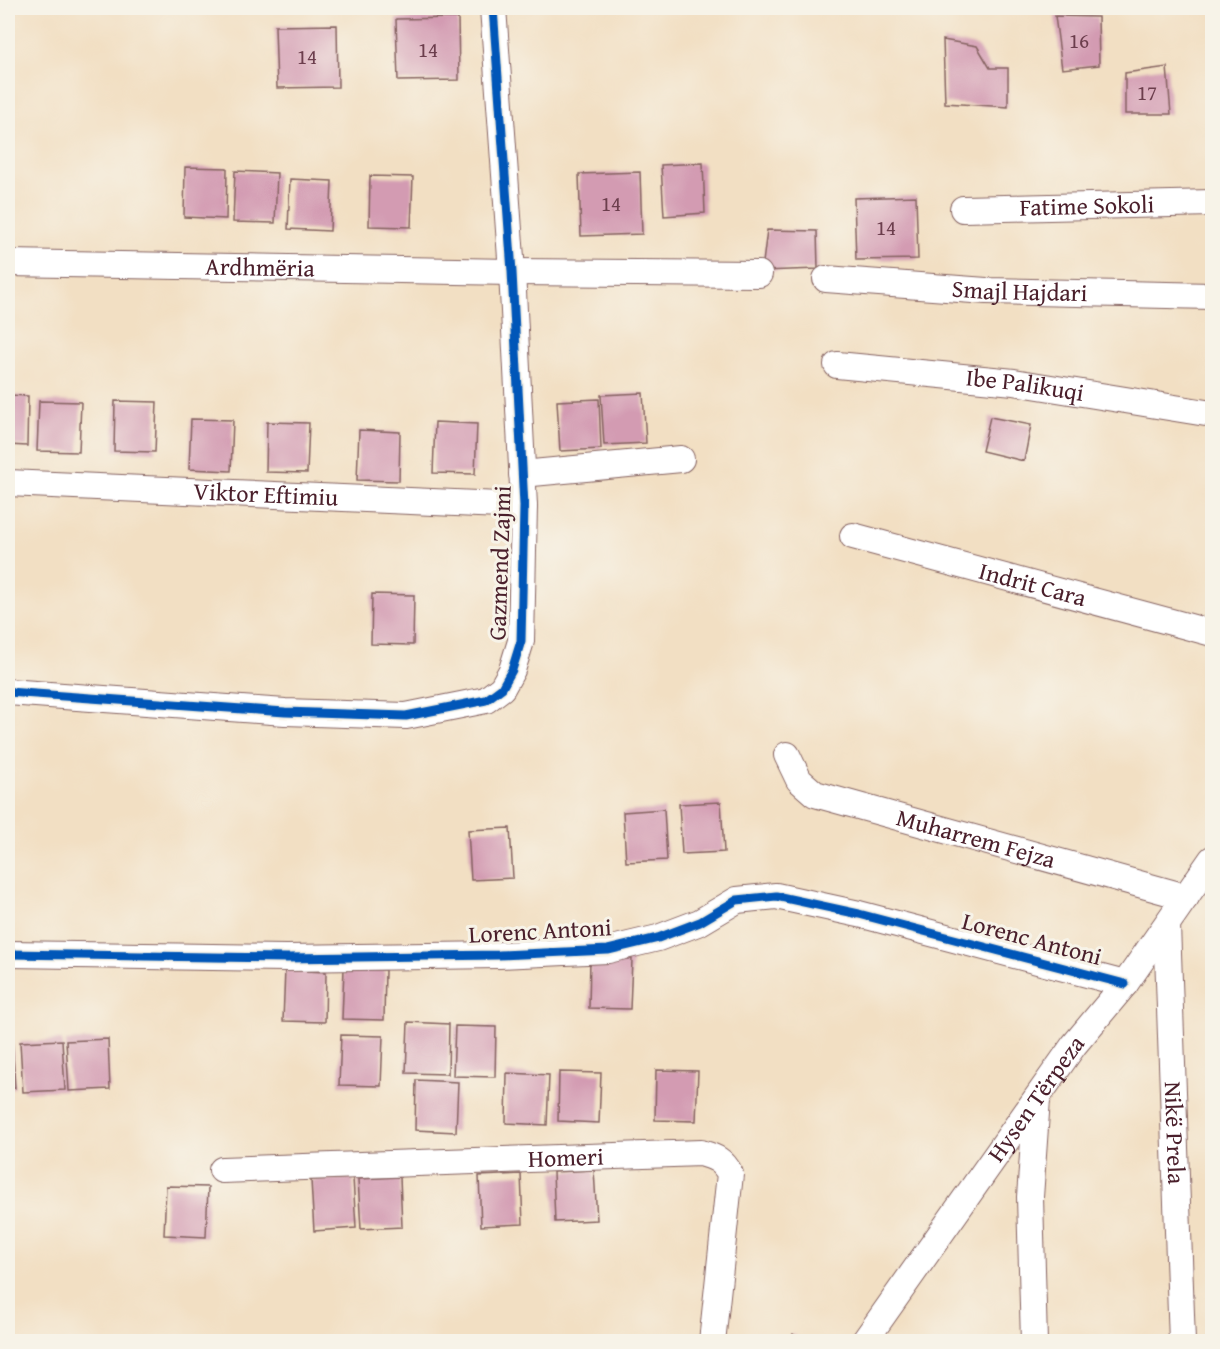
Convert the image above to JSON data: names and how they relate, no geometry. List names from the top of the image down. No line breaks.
{"streets":{"street":["Fatime Sokoli","Ardhmëria","Smajl Hajdari","Ibe Palikuqi","Viktor Eftimiu","Gazmend Zajmi","Indrit Cara","Muharrem Fejza","Lorenc Antoni","Hysen Tërpeza","Nikë Prela","Homeri"]},"crossings":[["Ardhmëria","Gazmend Zajmi"],["Viktor Eftimiu","Gazmend Zajmi"],["Muharrem Fejza","Hysen Tërpeza"],["Lorenc Antoni","Hysen Tërpeza"],["Hysen Tërpeza","Nikë Prela"]],"house_numbers":["16","14","14","17","14","14"]}
